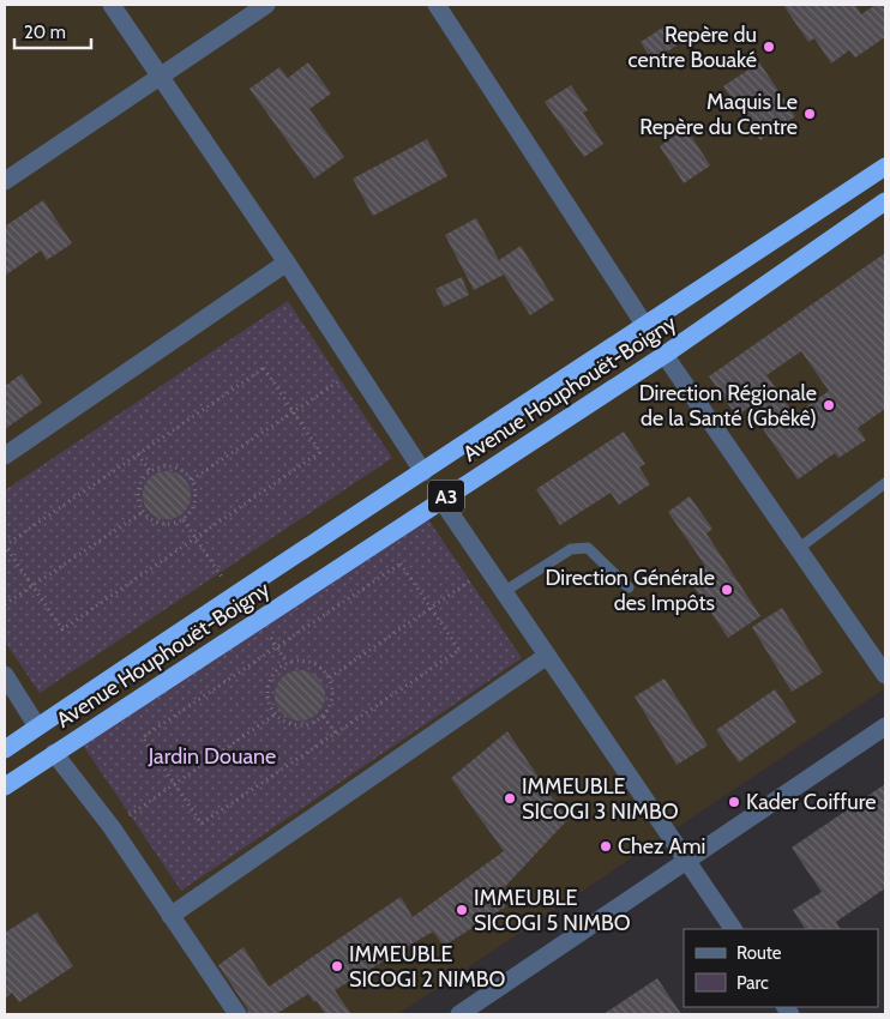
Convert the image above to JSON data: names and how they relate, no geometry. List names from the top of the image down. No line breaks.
{"streets":{"highway":["Avenue Houphouët-Boigny","A3"]},"parks":["Jardin Douane"],"places":["Repère du centre Bouaké","Maquis Le Repère du Centre","Direction Régionale de la Santé (Gbêkê)","Direction Générale des Impôts","IMMEUBLE SICOGI 3 NIMBO","Kader Coiffure","Chez Ami","IMMEUBLE SICOGI 5 NIMBO","IMMEUBLE SICOGI 2 NIMBO"],"legend":["Route","Parc"],"scale_bar":"20 m"}
